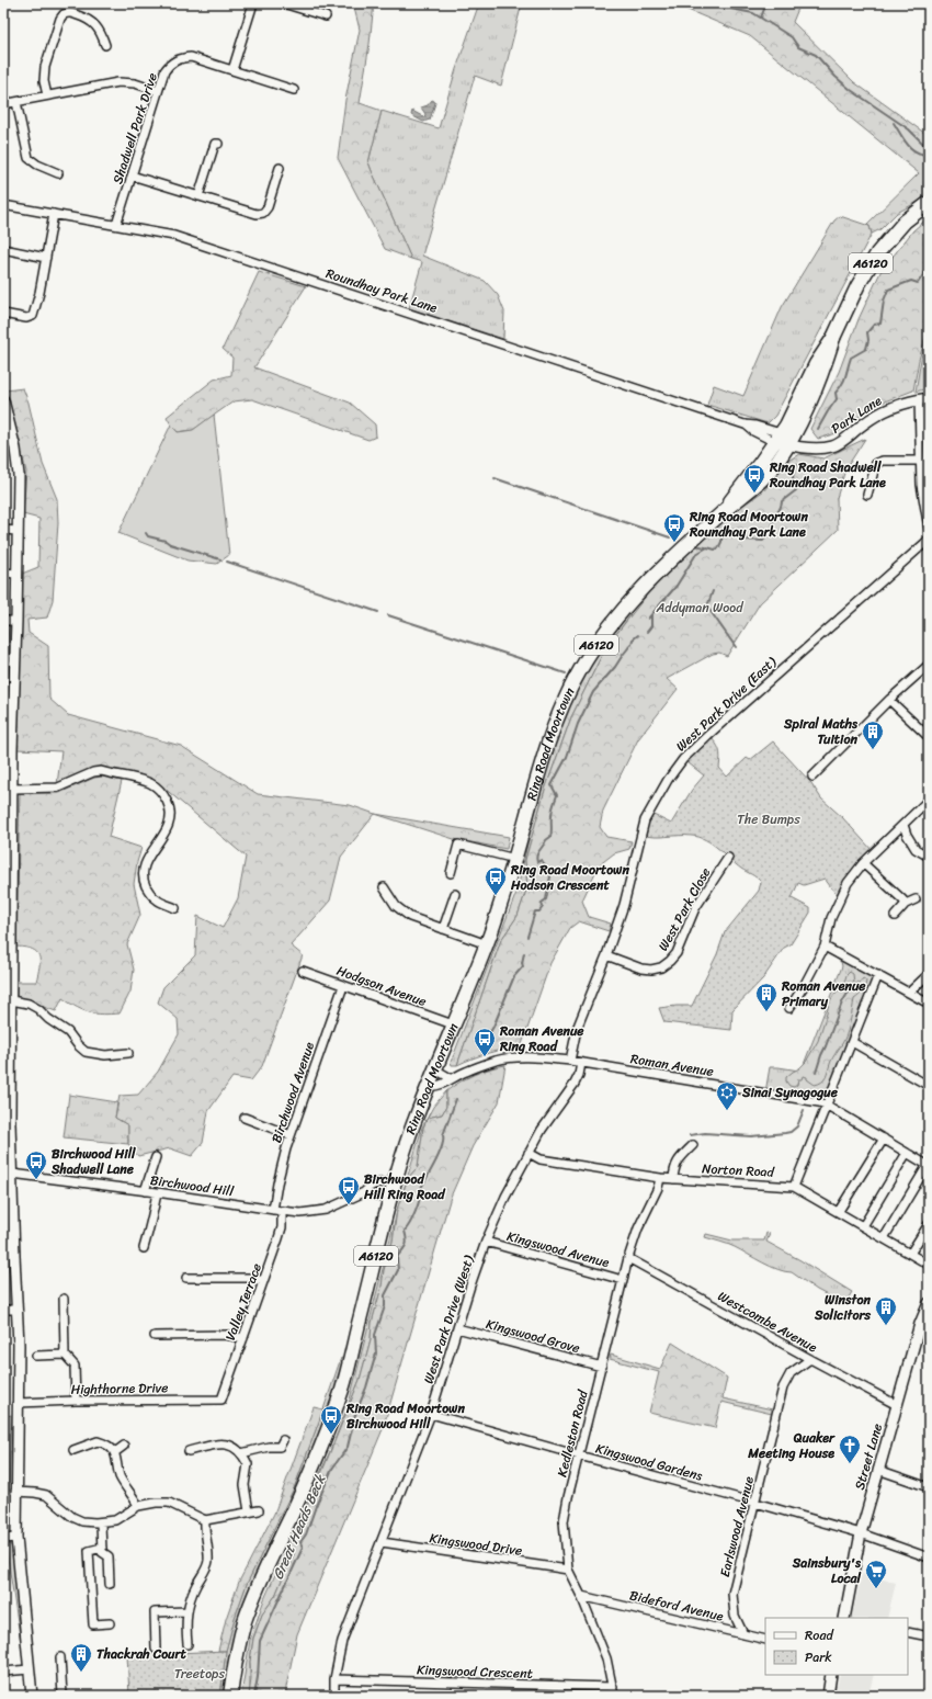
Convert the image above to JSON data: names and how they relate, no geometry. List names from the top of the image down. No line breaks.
{"streets":{"highway":["A6120","Ring Road Moortown"],"street":["Shadwell Park Drive","Roundhay Park Lane","Park Lane","West Park Drive (East)","West Park Close","Hodgson Avenue","Roman Avenue","Birchwood Avenue","Norton Road","Birchwood Hill","Kingswood Avenue","Valley Terrace","West Park Drive (West)","Westcombe Avenue","Kingswood Grove","Highthorne Drive","Kedleston Road","Street Lane","Kingswood Gardens","Earlswood Avenue","Kingswood Drive","Bideford Avenue","Kingswood Crescent"]},"crossings":[["Shadwell Park Drive","Roundhay Park Lane"],["A6120","Roundhay Park Lane"],["A6120","Park Lane"],["A6120","Ring Road Moortown"],["Roundhay Park Lane","Park Lane"],["Roundhay Park Lane","Ring Road Moortown"],["Park Lane","Ring Road Moortown"],["West Park Drive (East)","West Park Close"],["West Park Drive (East)","Roman Avenue"],["Ring Road Moortown","Hodgson Avenue"],["Ring Road Moortown","Roman Avenue"],["Ring Road Moortown","Birchwood Hill"],["Hodgson Avenue","Birchwood Avenue"],["Roman Avenue","West Park Drive (West)"],["Birchwood Avenue","Birchwood Hill"],["Birchwood Avenue","Valley Terrace"],["Norton Road","West Park Drive (West)"],["Norton Road","Kedleston Road"],["Birchwood Hill","Valley Terrace"],["Kingswood Avenue","West Park Drive (West)"],["Kingswood Avenue","Kedleston Road"],["Valley Terrace","Highthorne Drive"],["West Park Drive (West)","Kingswood Grove"],["West Park Drive (West)","Kingswood Gardens"],["West Park Drive (West)","Kingswood Drive"],["West Park Drive (West)","Kingswood Crescent"],["Westcombe Avenue","Kedleston Road"],["Westcombe Avenue","Street Lane"],["Westcombe Avenue","Earlswood Avenue"],["Kingswood Grove","Kedleston Road"],["Kedleston Road","Kingswood Gardens"],["Kedleston Road","Kingswood Drive"],["Kedleston Road","Bideford Avenue"],["Kedleston Road","Kingswood Crescent"],["Street Lane","Kingswood Gardens"],["Kingswood Gardens","Earlswood Avenue"],["Earlswood Avenue","Bideford Avenue"]],"water":["Great Heads Beck"],"parks":["Addyman Wood","The Bumps","Treetops"],"places":{"bus stop":["Ring Road Shadwell Roundhay Park Lane","Ring Road Moortown Roundhay Park Lane","Ring Road Moortown Hodson Crescent","Roman Avenue Ring Road","Birchwood Hill Shadwell Lane","Birchwood Hill Ring Road","Ring Road Moortown Birchwood Hill"],"building":["Spiral Maths Tuition","Roman Avenue Primary","Winston Solicitors","Thackrah Court"],"synagogue":["Sinai Synagogue"],"church":["Quaker Meeting House"],"supermarket":["Sainsbury's Local"]},"legend":["Road","Park"]}
